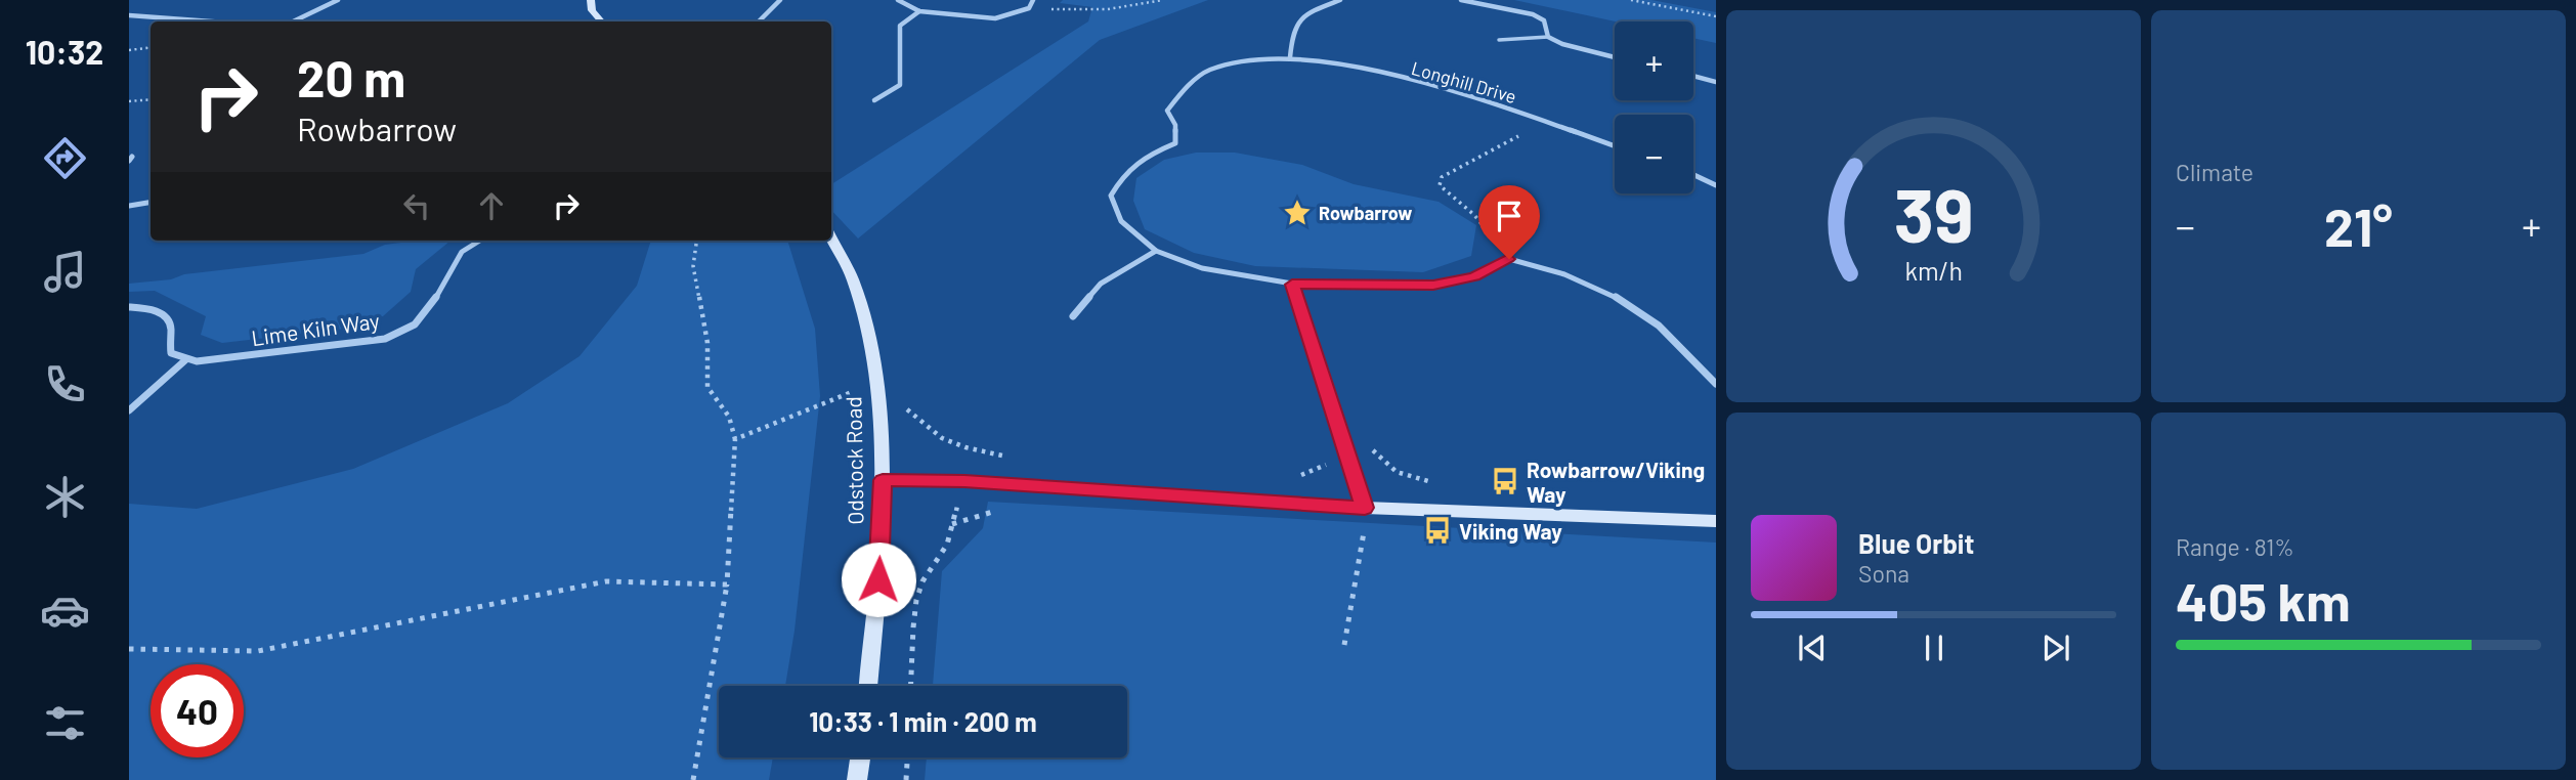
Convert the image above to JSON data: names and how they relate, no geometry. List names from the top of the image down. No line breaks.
{"streets":{"street":["Longhill Drive","Lime Kiln Way","Odstock Road"]},"places":{"place":["Rowbarrow"],"bus stop":["Rowbarrow/Viking Way","Viking Way"]},"page":{"tabs":"10:32","tile":["Climate",["Range · 81%","405 km"]],"map_buttons":["+","−"],"turn":["20 m","Rowbarrow"],"heat":["−","21°","+"],"song":["Blue Orbit","Sona"],"limit":"40","trip":"10:33 · 1 min · 200 m","gauge":["39","km/h"]}}
